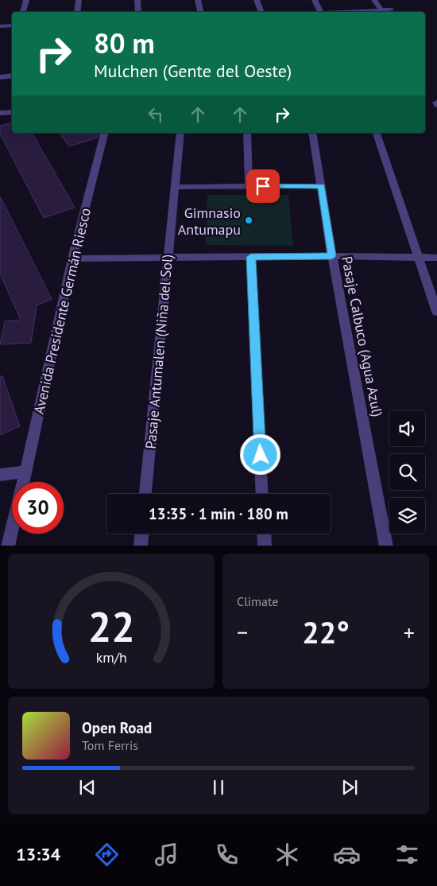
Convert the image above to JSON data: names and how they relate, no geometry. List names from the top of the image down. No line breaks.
{"streets":{"street":["Avenida Presidente Germán Riesco","Pasaje Calbuco (Agua Azul)","Pasaje Antumalen (Niña del Sol)"]},"places":["Gimnasio Antumapu"],"page":{"turn":["80 m","Mulchen (Gente del Oeste)"],"limit":"30","trip":"13:35 · 1 min · 180 m","tile":"Climate","heat":["−","22°","+"],"song":["Open Road","Tom Ferris"],"tabs":"13:34","gauge":["22","km/h"]}}
